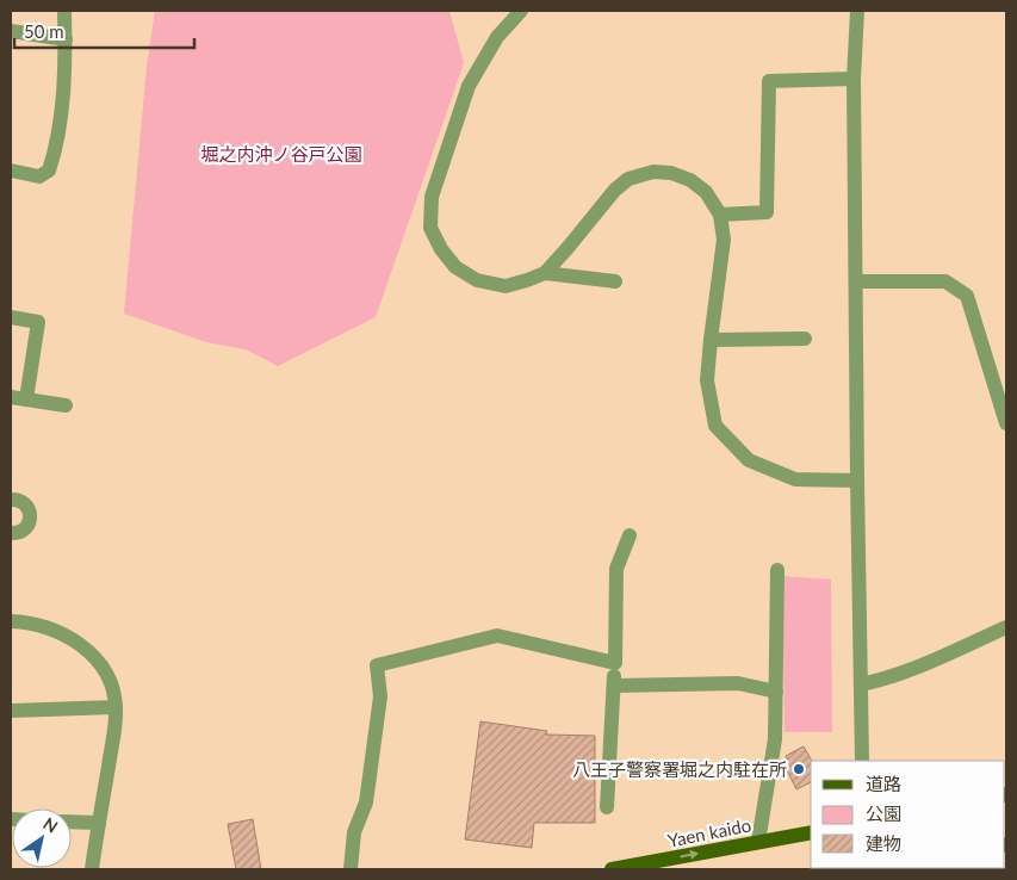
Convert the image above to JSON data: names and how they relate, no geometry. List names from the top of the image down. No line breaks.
{"streets":{"main road":["Yaen kaido"]},"one_way":["Yaen kaido"],"parks":["堀之内沖ノ谷戸公園"],"places":["八王子警察署堀之内駐在所"],"legend":["道路","公園","建物"],"scale_bar":"50 m","north":"top right"}
